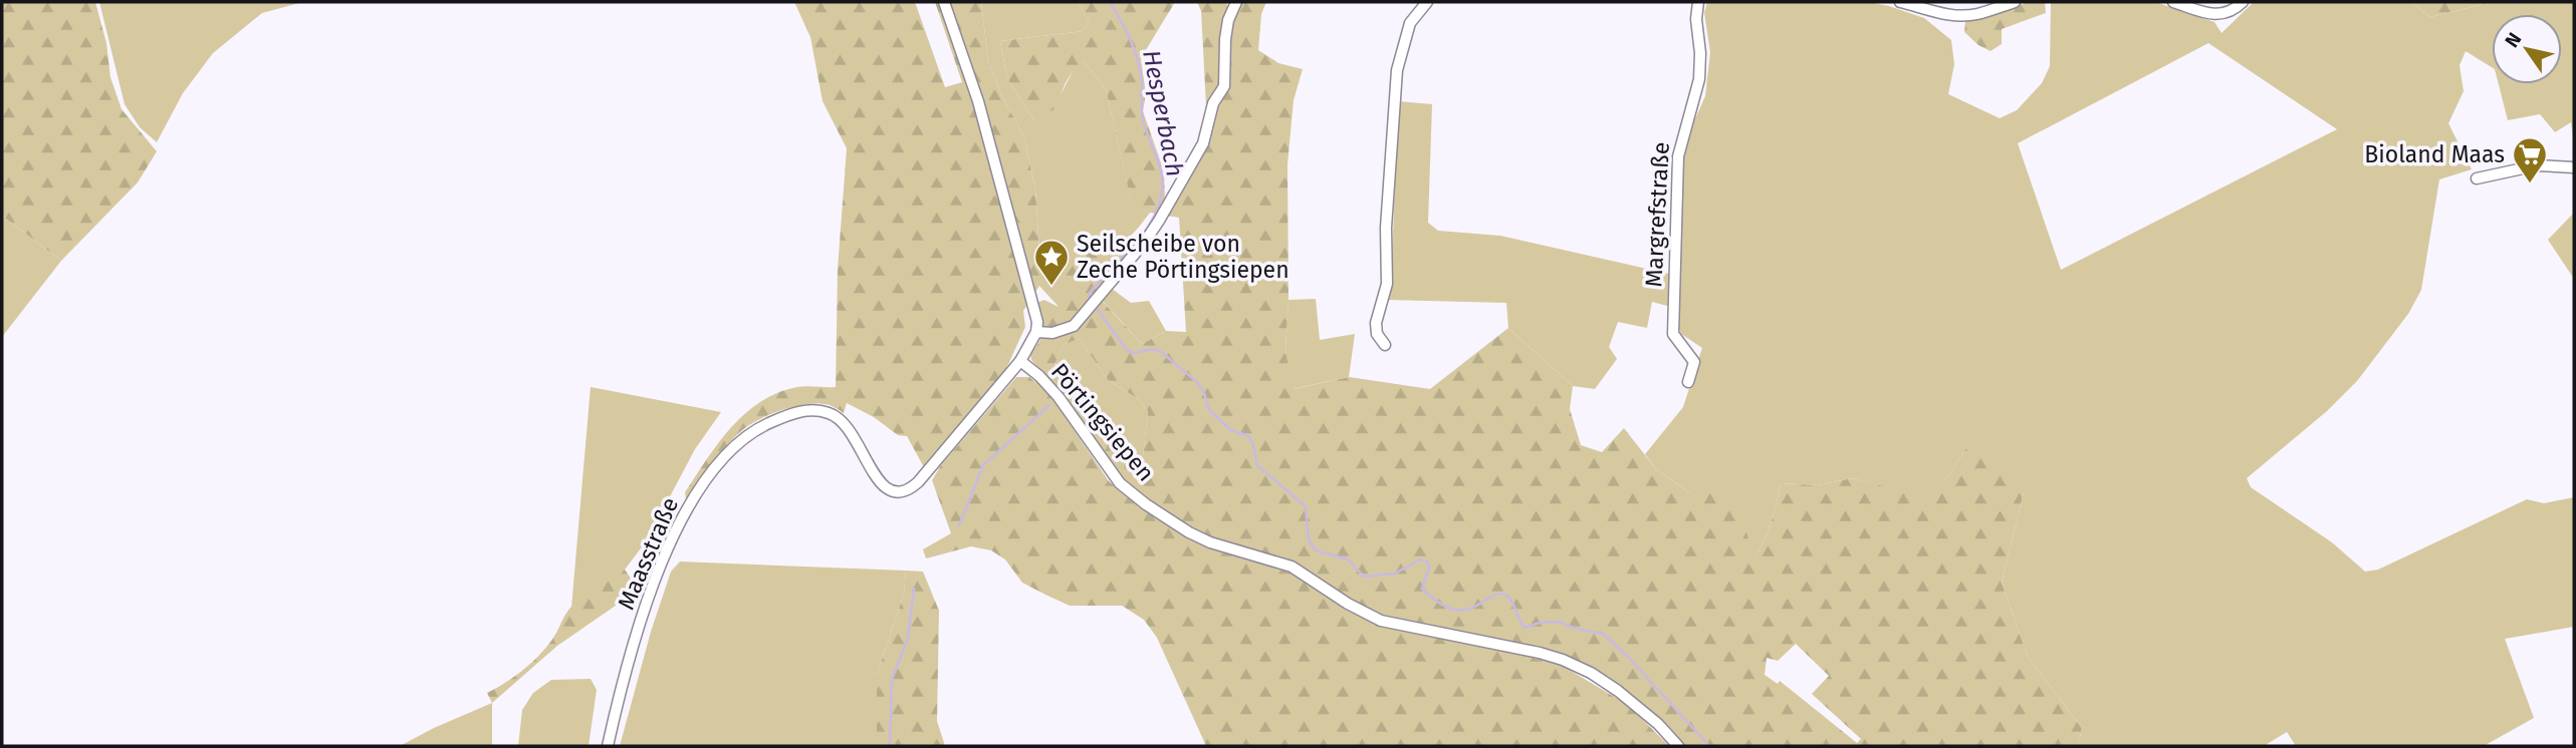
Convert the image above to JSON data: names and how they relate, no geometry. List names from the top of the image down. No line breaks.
{"streets":{"street":["Margrefstraße","Pörtingsiepen","Maasstraße"]},"crossings":[["Pörtingsiepen","Maasstraße"]],"water":["Hesperbach"],"places":{"supermarket":["Bioland Maas"],"place":["Seilscheibe von Zeche Pörtingsiepen"]},"north":"top left"}
